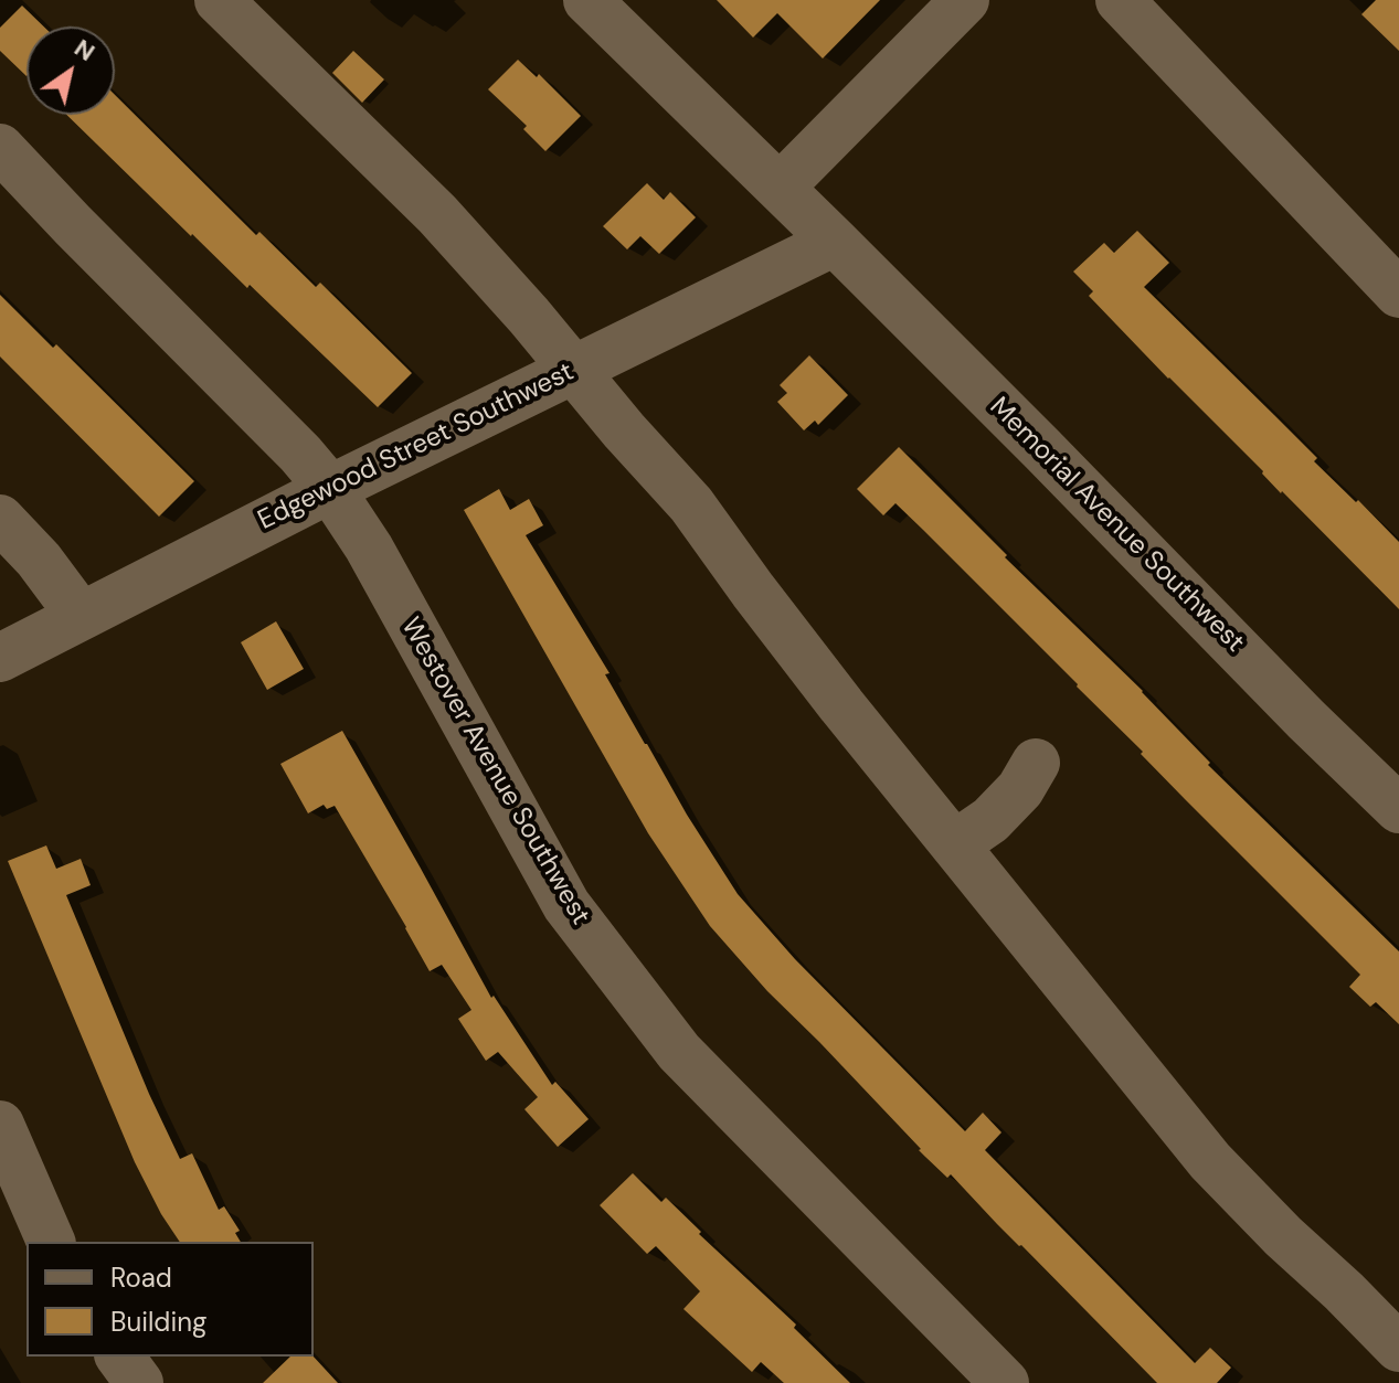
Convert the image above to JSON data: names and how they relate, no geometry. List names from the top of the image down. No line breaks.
{"streets":{"street":["Edgewood Street Southwest","Memorial Avenue Southwest","Westover Avenue Southwest"]},"crossings":[["Edgewood Street Southwest","Memorial Avenue Southwest"],["Edgewood Street Southwest","Westover Avenue Southwest"]],"legend":["Road","Building"],"north":"top right"}
